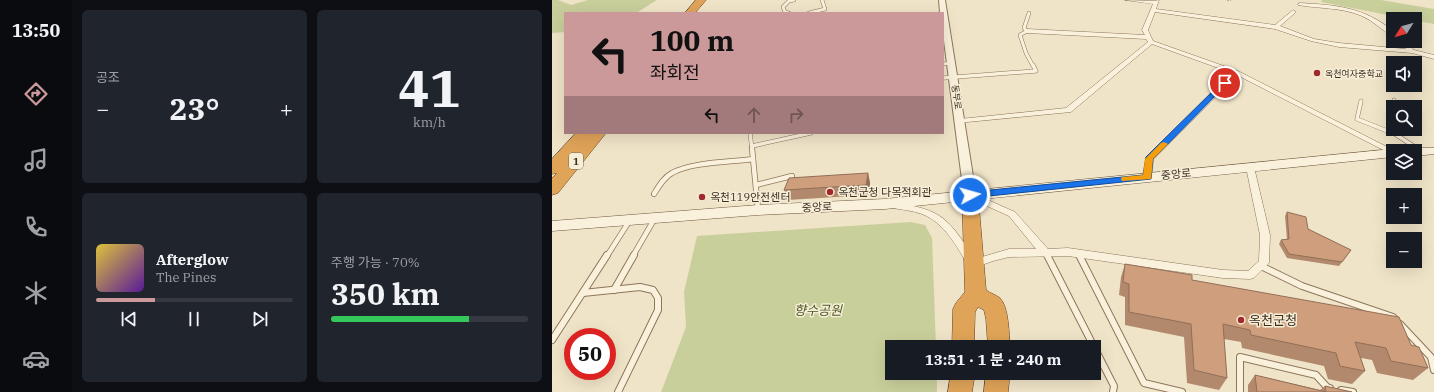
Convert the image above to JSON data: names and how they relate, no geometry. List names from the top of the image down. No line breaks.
{"streets":{"highway":["1"],"main road":["중앙로"],"street":["동부로"]},"crossings":[["동부로","중앙로"]],"parks":["향수공원"],"places":["옥천여자중학교","옥천군청 다목적회관","옥천119안전센터","옥천군청"],"north":"bottom left","page":{"tabs":"13:50","tile":["공조",["41","km/h"],["주행 가능 · 70%","350 km"]],"map_buttons":["+","−"],"turn":["100 m","좌회전"],"heat":["−","23°","+"],"song":["Afterglow","The Pines"],"limit":"50","trip":"13:51 · 1 분 · 240 m"}}
